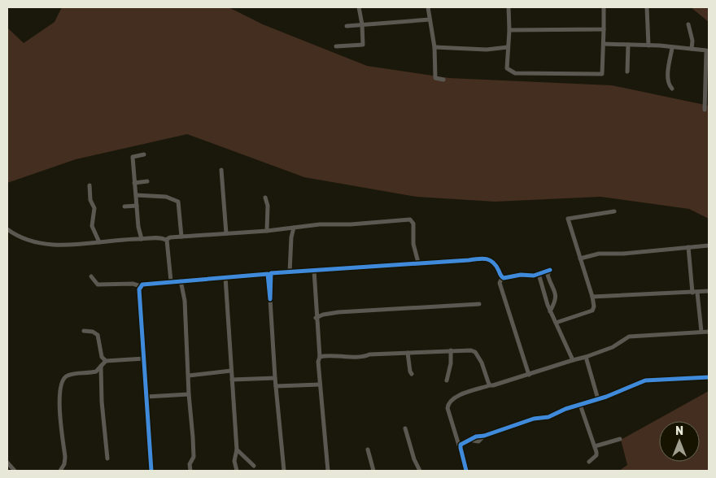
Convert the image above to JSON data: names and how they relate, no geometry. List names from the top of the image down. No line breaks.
{"north":"top"}
